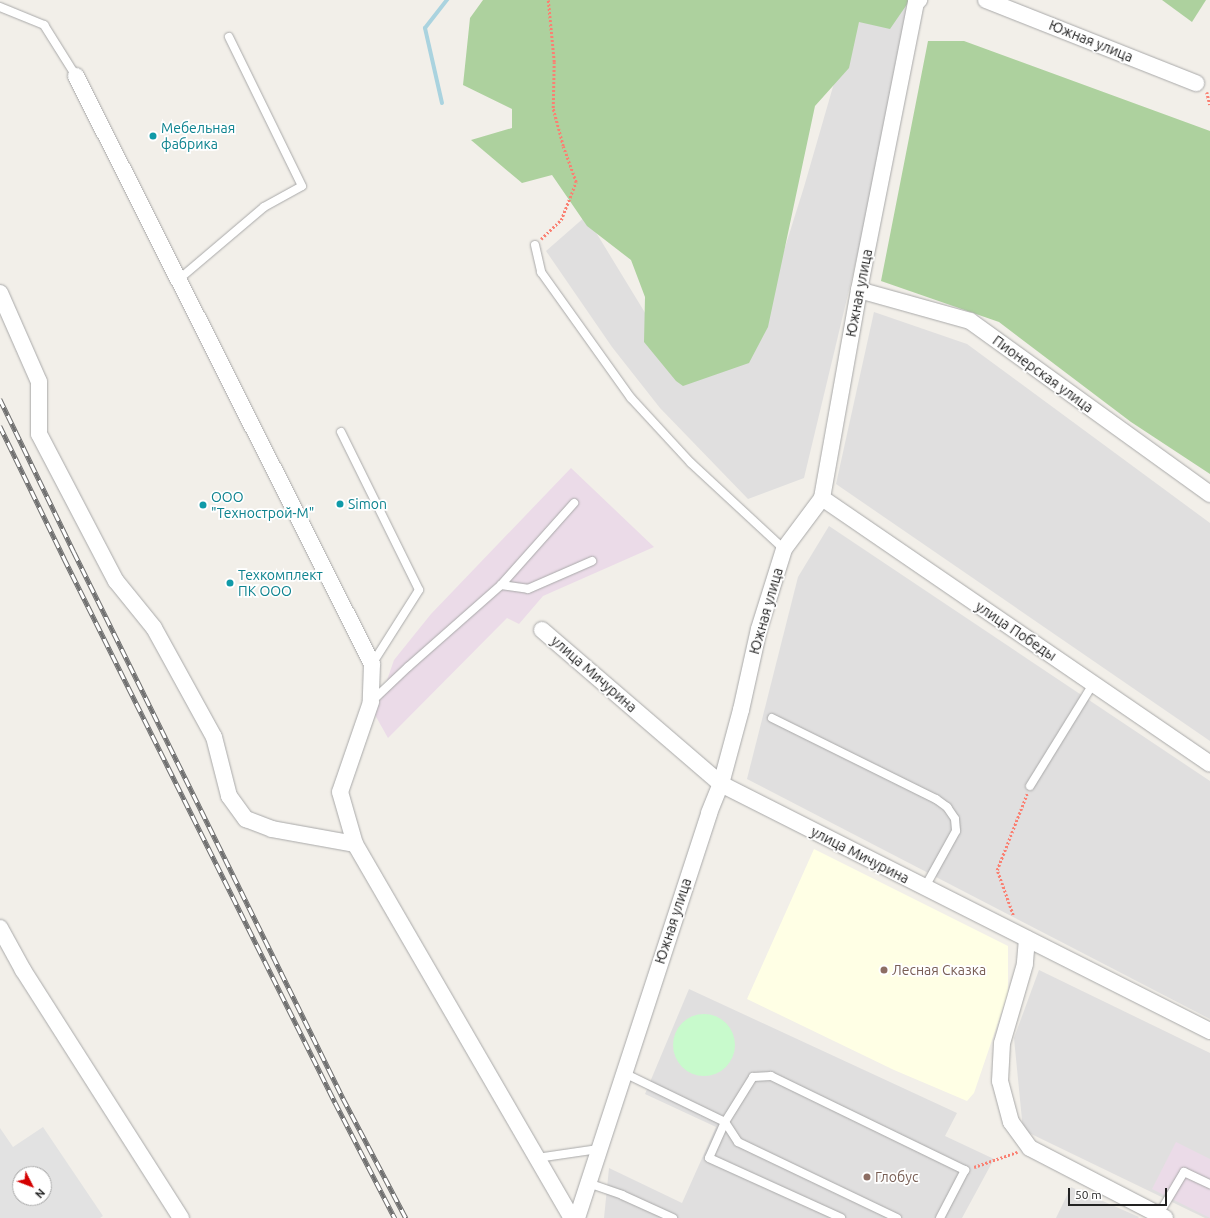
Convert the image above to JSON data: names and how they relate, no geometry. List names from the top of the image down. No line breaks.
{"streets":{"street":["Южная улица","Пионерская улица","улица Победы","улица Мичурина"]},"crossings":[["Южная улица","Пионерская улица"],["Южная улица","улица Победы"],["Южная улица","улица Мичурина"]],"places":["Мебельная фабрика","Simon","ООО \"Технострой-М\"","Техкомплект ПК ООО","Лесная Сказка","Глобус"],"scale_bar":"50 m","north":"bottom right"}
